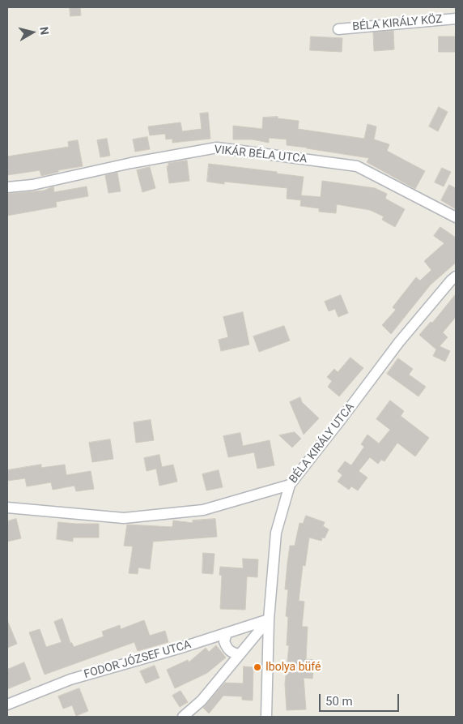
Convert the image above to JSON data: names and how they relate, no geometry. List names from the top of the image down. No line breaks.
{"streets":{"street":["BÉLA KIRÁLY KÖZ","VIKÁR BÉLA UTCA","BÉLA KIRÁLY UTCA","FODOR JÓZSEF UTCA"]},"crossings":[["BÉLA KIRÁLY UTCA","FODOR JÓZSEF UTCA"]],"places":["Ibolya büfé"],"scale_bar":"50 m","north":"right"}
